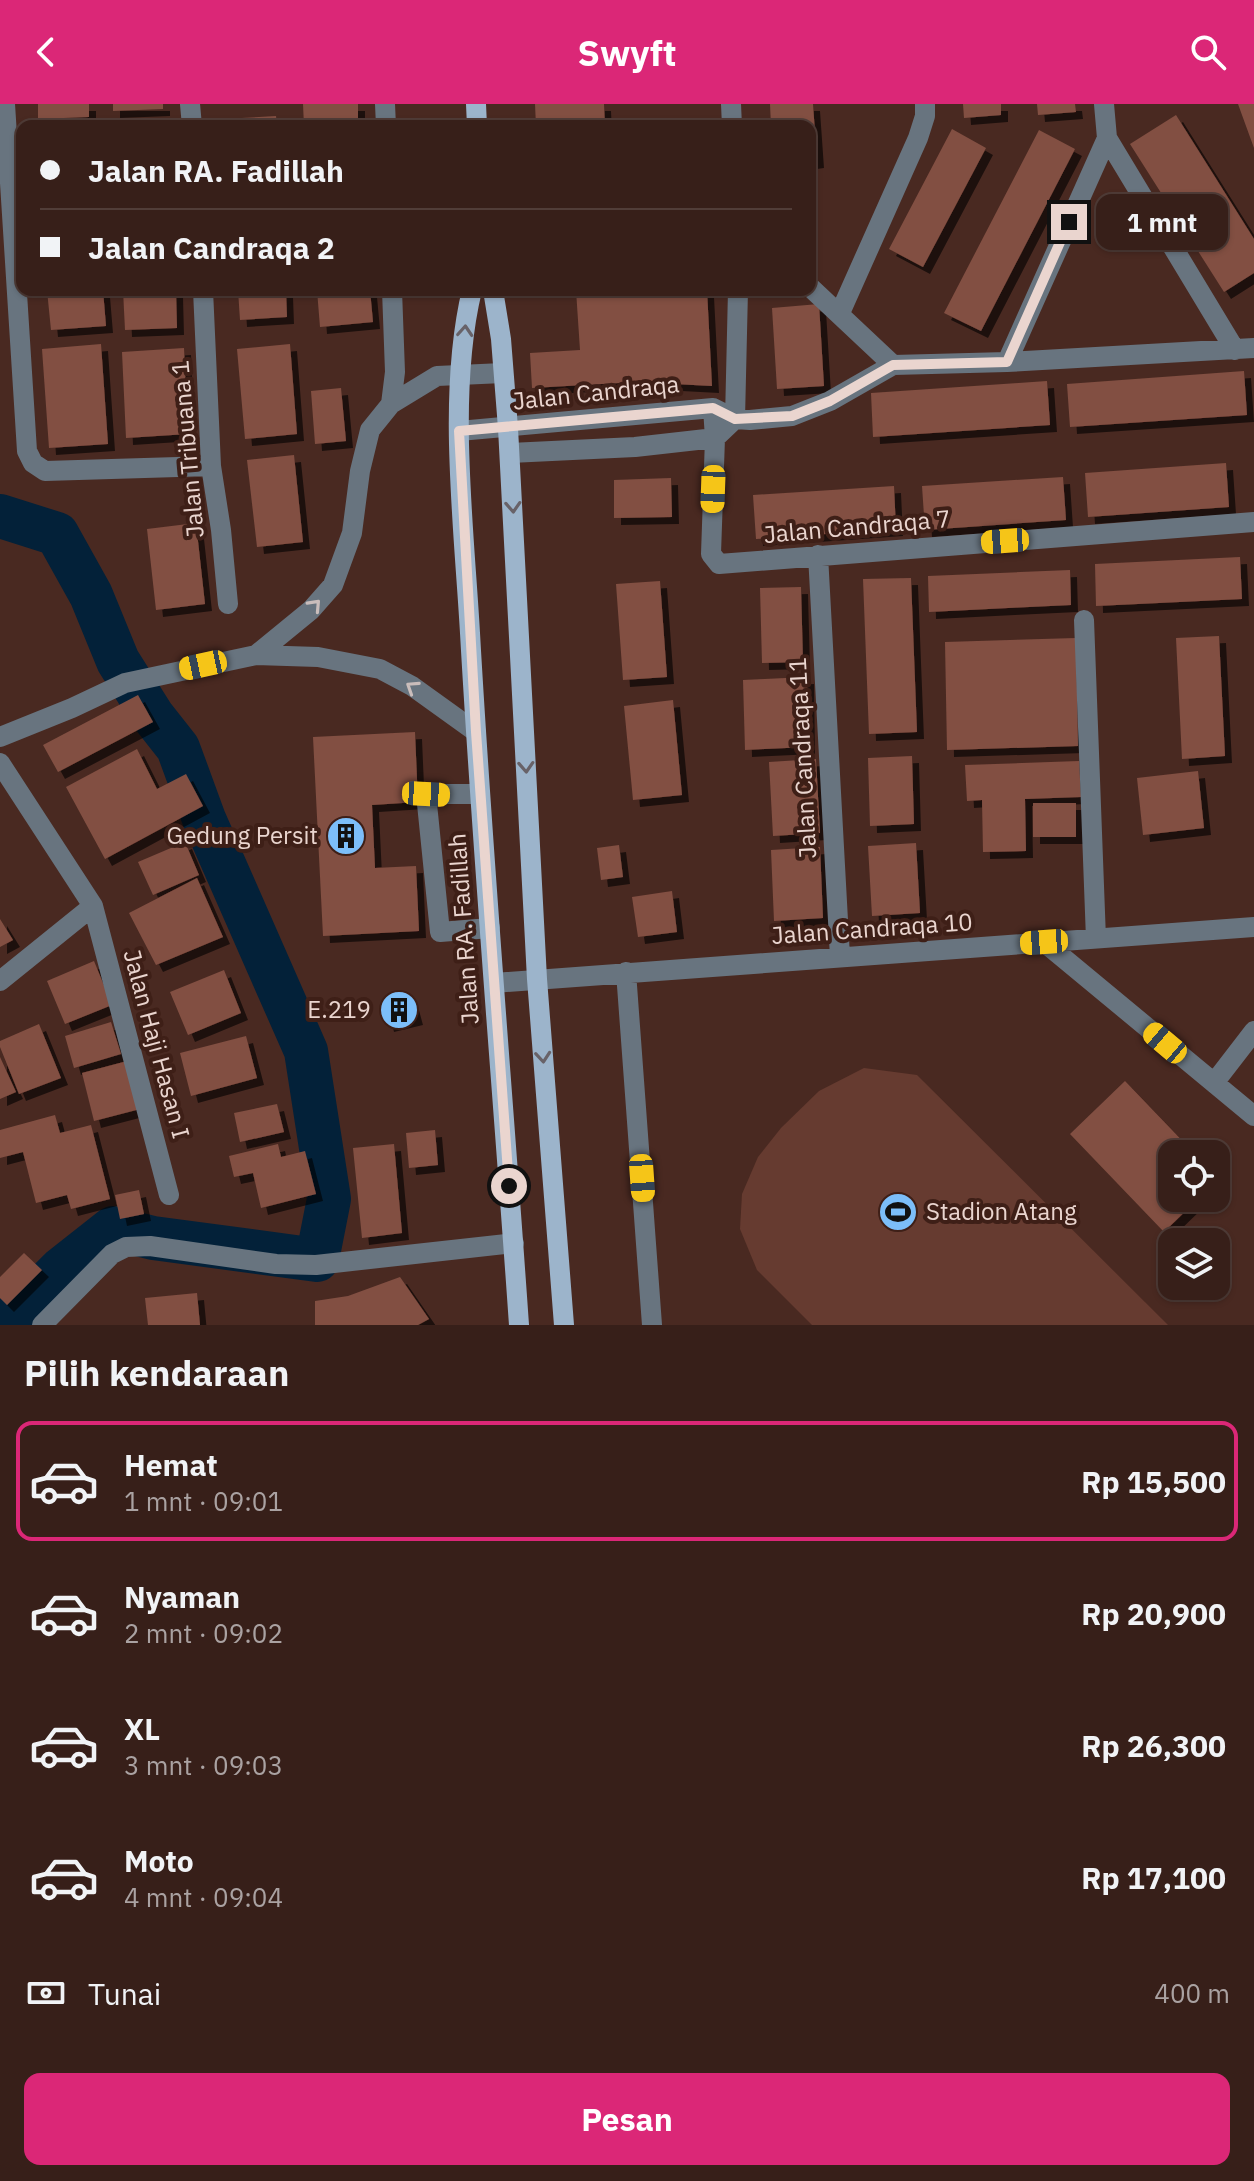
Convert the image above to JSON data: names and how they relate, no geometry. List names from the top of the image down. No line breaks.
{"streets":{"main road":["Jalan RA. Fadillah"],"street":["Jalan Candraqa","Jalan Tribuana 1","Jalan Candraqa 7","Jalan Candraqa 11","Jalan Candraqa 10","Jalan Haji Hasan I"]},"crossings":[["Jalan Candraqa","Jalan Candraqa 7"],["Jalan Candraqa","Jalan RA. Fadillah"],["Jalan Candraqa 7","Jalan Candraqa 11"],["Jalan Candraqa 11","Jalan Candraqa 10"],["Jalan RA. Fadillah","Jalan Candraqa 10"]],"places":{"building":["Gedung Persit","E.219"],"sports":["Stadion Atang"]},"page":{"header":"Swyft","banner":["Jalan RA. Fadillah","Jalan Candraqa 2"],"bubble":"1 mnt","heading":"Pilih kendaraan","list":[{"name":"Hemat","note":"1 mnt · 09:01","value":"Rp 15,500"},{"name":"Nyaman","note":"2 mnt · 09:02","value":"Rp 20,900"},{"name":"XL","note":"3 mnt · 09:03","value":"Rp 26,300"},{"name":"Moto","note":"4 mnt · 09:04","value":"Rp 17,100"}],"pay":["Tunai","400 m"],"buttons":"Pesan"}}
